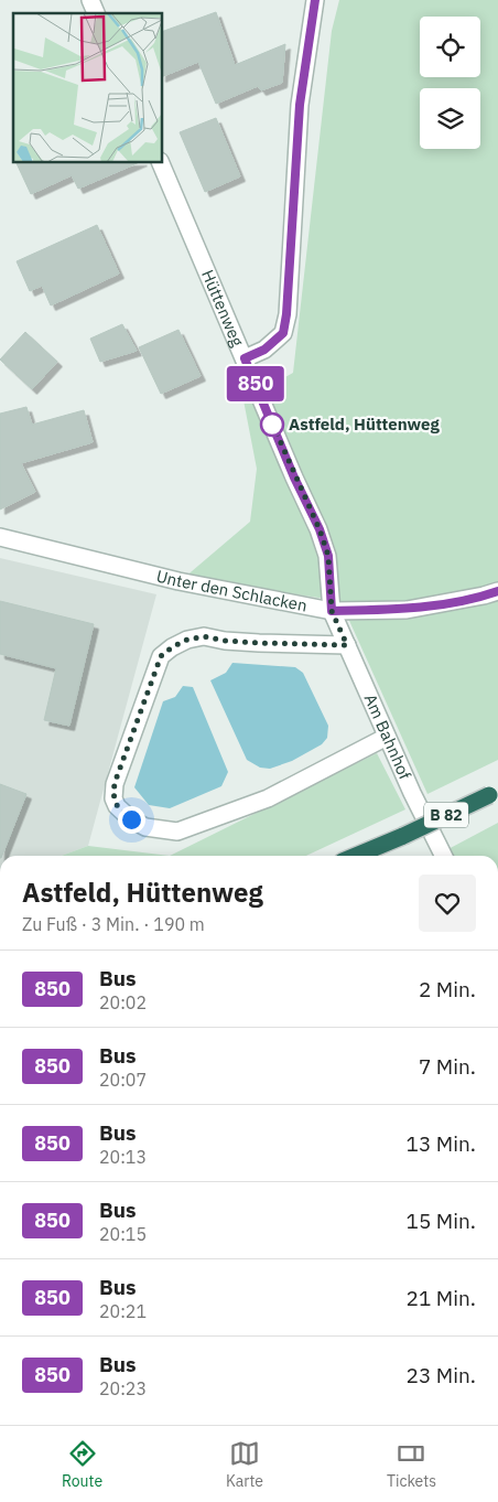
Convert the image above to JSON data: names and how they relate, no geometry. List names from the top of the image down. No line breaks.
{"streets":{"highway":["B 82"],"street":["Hüttenweg","Unter den Schlacken","Am Bahnhof"]},"crossings":[["Hüttenweg","Unter den Schlacken"],["Hüttenweg","Am Bahnhof"],["Unter den Schlacken","Am Bahnhof"]],"places":["Astfeld, Hüttenweg"],"lines":["bus line 850"],"page":{"on_map":"850","heading":["Astfeld, Hüttenweg","Zu Fuß · 3 Min. · 190 m"],"list":[{"mark":"850","name":"Bus","note":"20:02","value":"2 Min."},{"mark":"850","name":"Bus","note":"20:07","value":"7 Min."},{"mark":"850","name":"Bus","note":"20:13","value":"13 Min."},{"mark":"850","name":"Bus","note":"20:15","value":"15 Min."},{"mark":"850","name":"Bus","note":"20:21","value":"21 Min."},{"mark":"850","name":"Bus","note":"20:23","value":"23 Min."}],"tabs":["Route","Karte","Tickets"]}}
